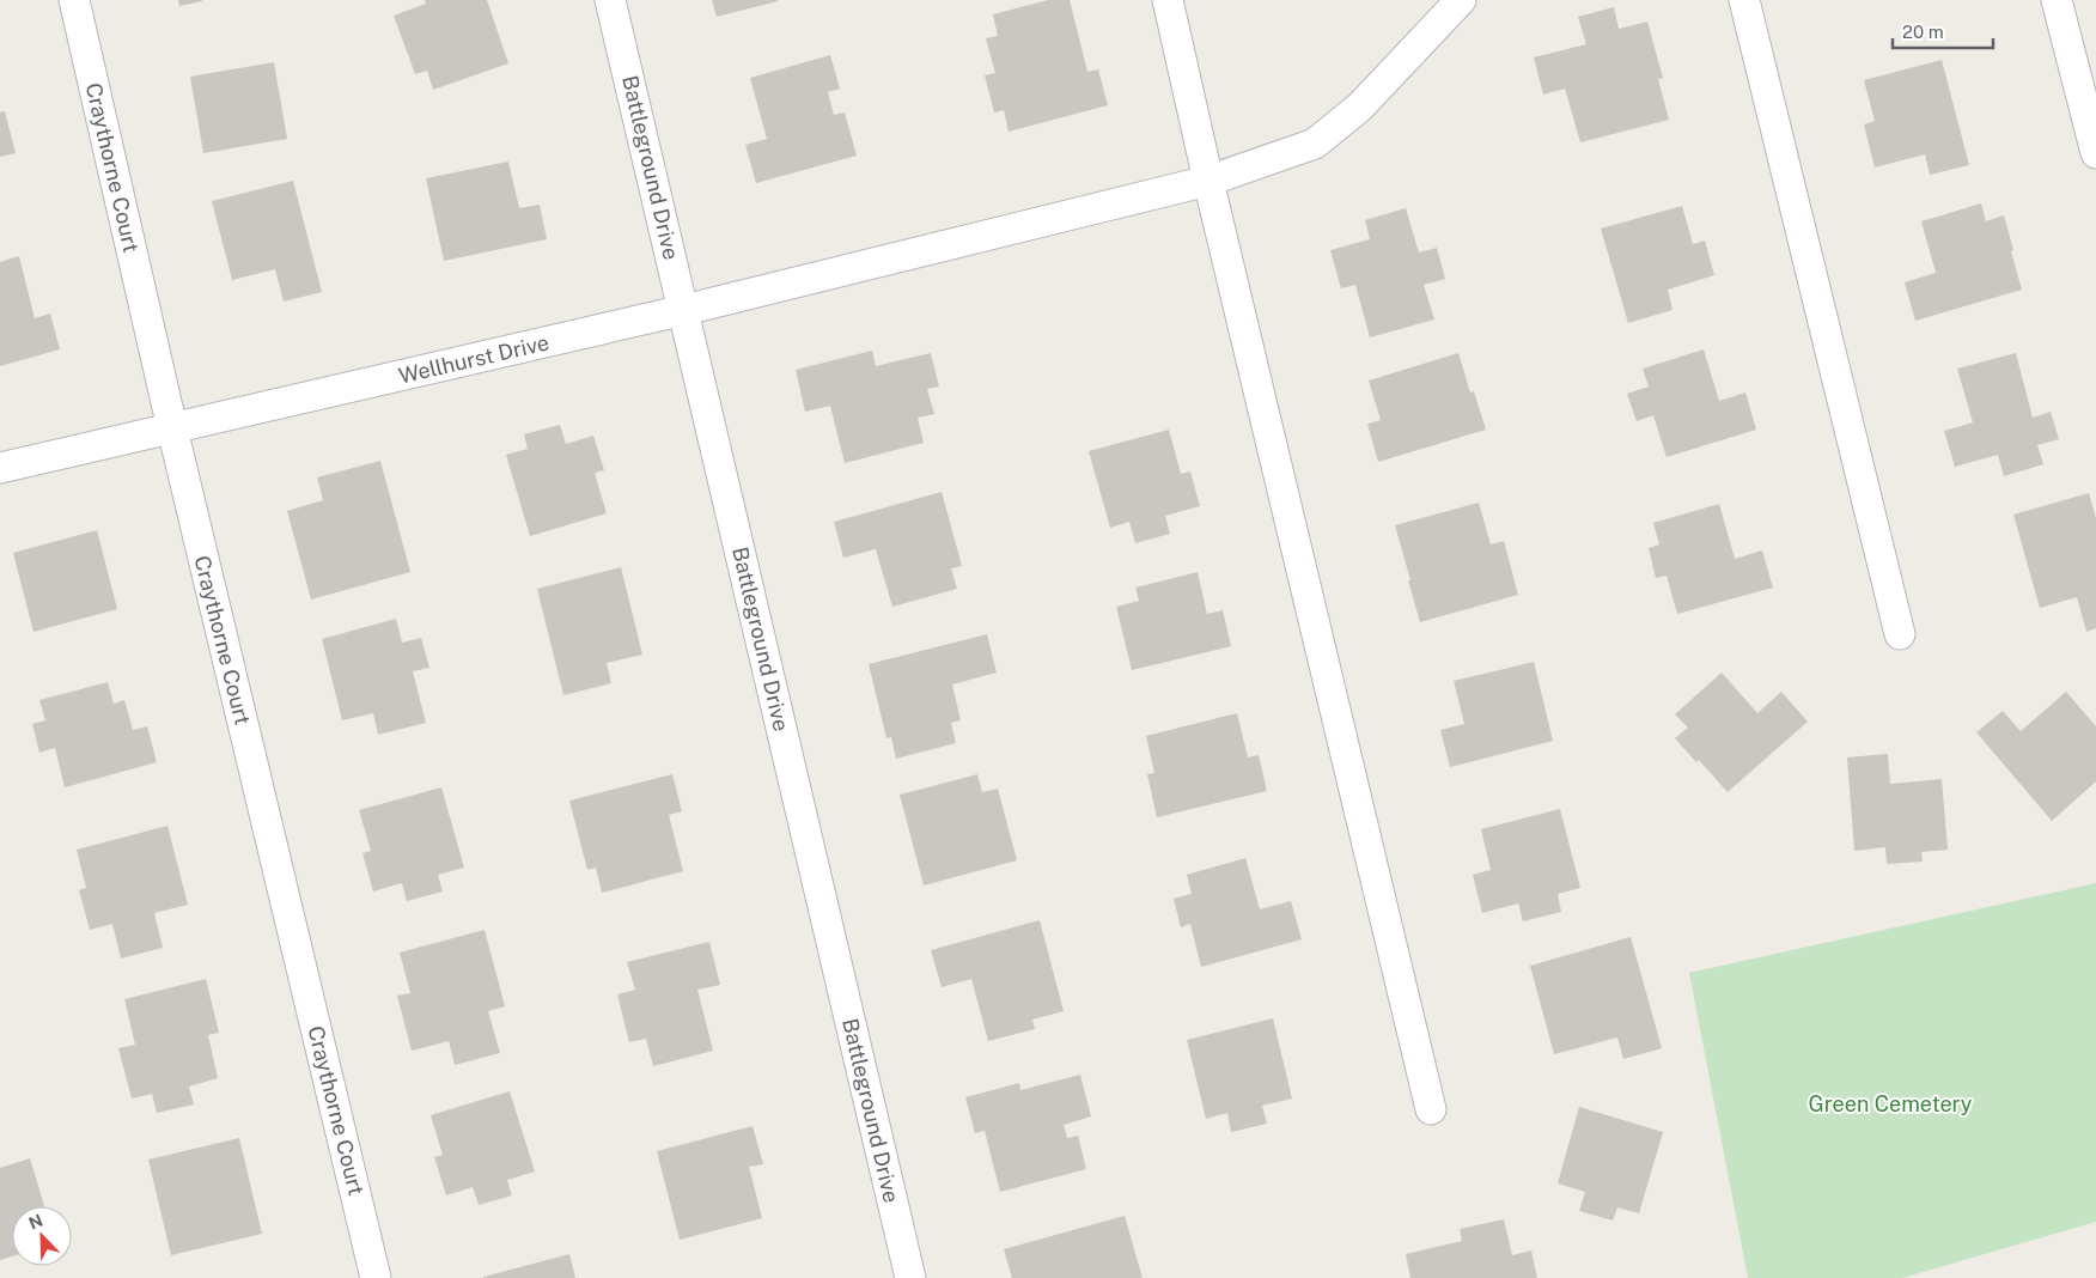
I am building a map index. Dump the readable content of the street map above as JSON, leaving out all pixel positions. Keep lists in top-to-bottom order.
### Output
{
  "streets": {
    "street": ["Craythorne Court", "Battleground Drive", "Wellhurst Drive"]
  },
  "crossings": [
    ["Craythorne Court", "Wellhurst Drive"],
    ["Battleground Drive", "Wellhurst Drive"]
  ],
  "parks": ["Green Cemetery"],
  "scale_bar": "20 m",
  "north": "top left"
}
